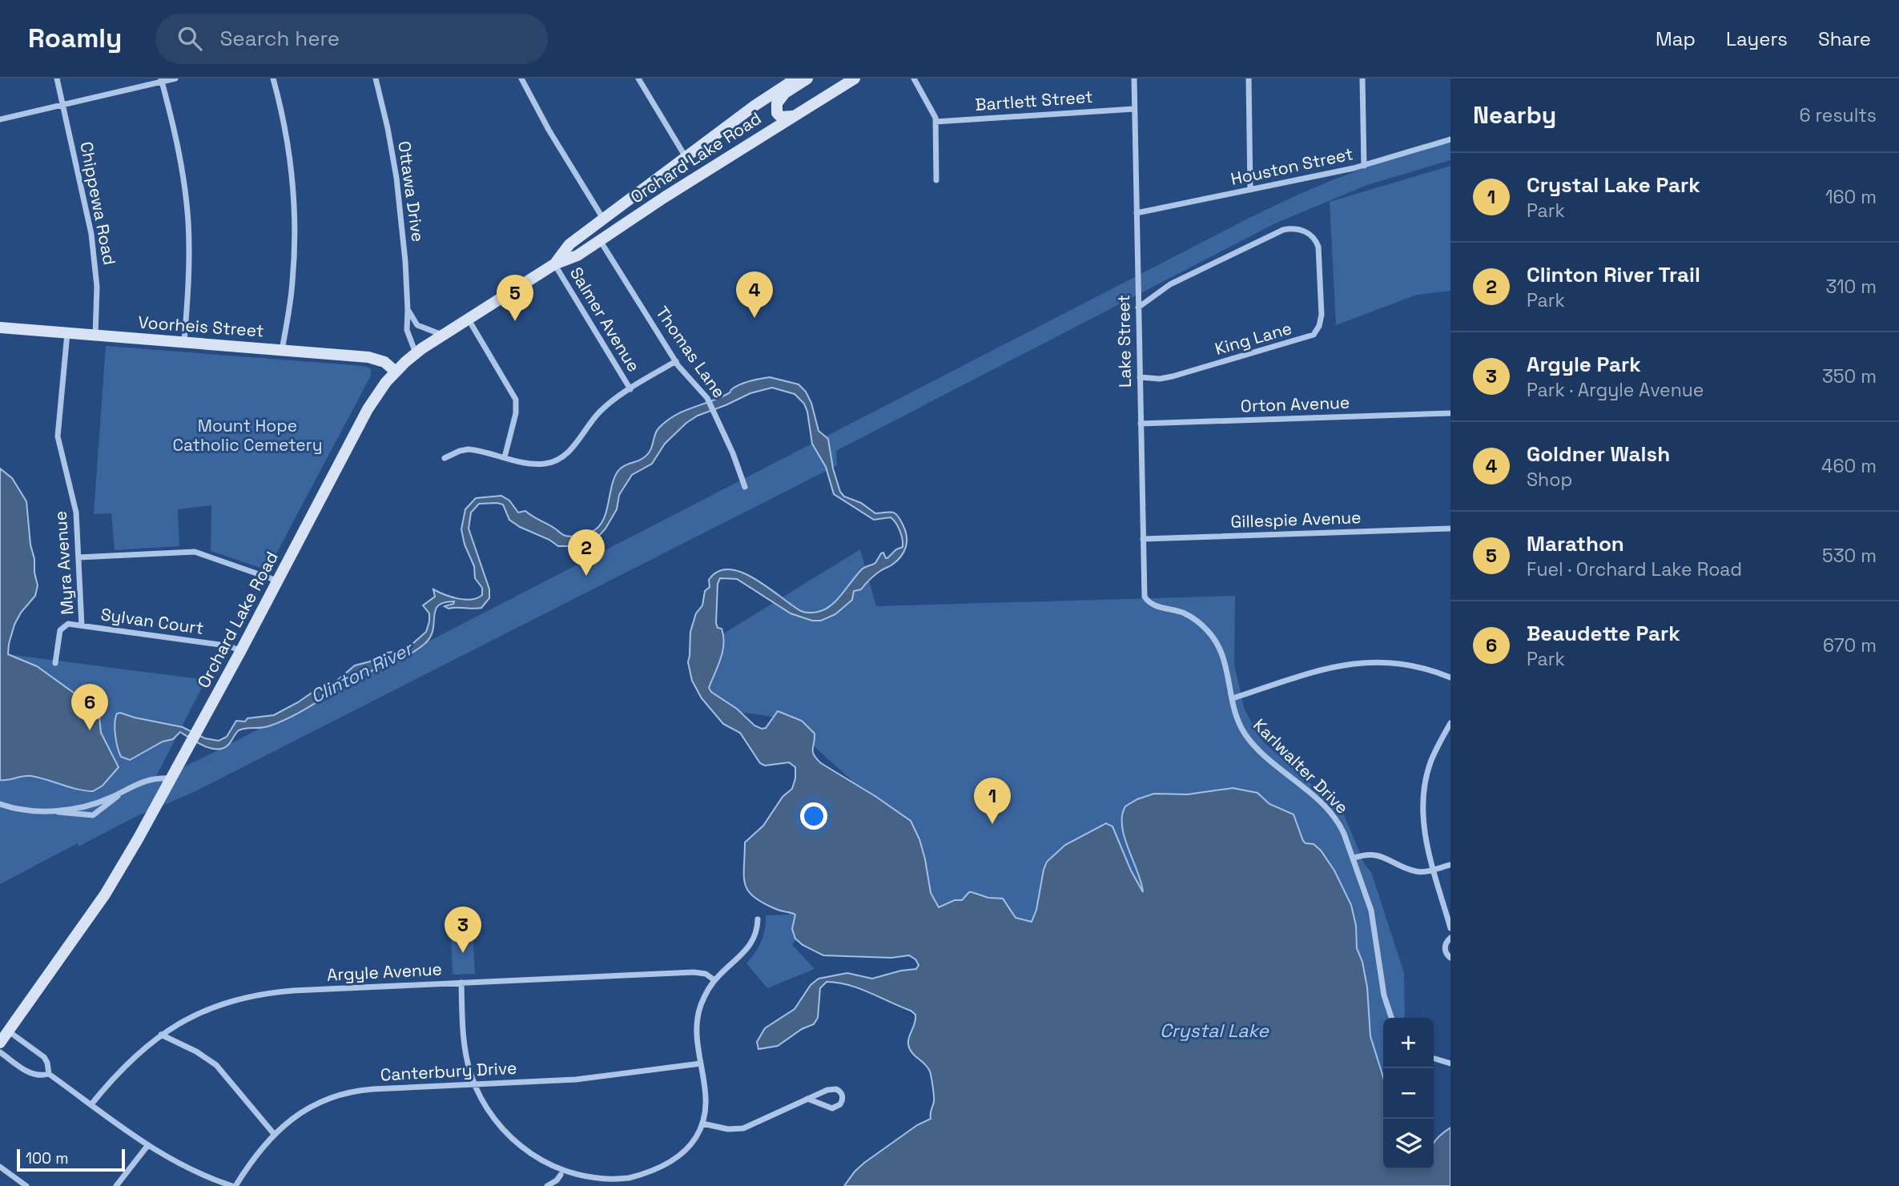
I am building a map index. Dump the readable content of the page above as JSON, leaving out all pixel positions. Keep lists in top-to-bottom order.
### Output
{
  "streets": {
    "main road": ["Orchard Lake Road", "Voorheis Street"],
    "street": [
      "Bartlett Street",
      "Houston Street",
      "Ottawa Drive",
      "Chippewa Road",
      "Salmer Avenue",
      "King Lane",
      "Lake Street",
      "Thomas Lane",
      "Orton Avenue",
      "Gillespie Avenue",
      "Myra Avenue",
      "Sylvan Court",
      "Karlwalter Drive",
      "Argyle Avenue",
      "Canterbury Drive"
    ]
  },
  "crossings": [
    ["Bartlett Street", "Lake Street"],
    ["Orchard Lake Road", "Ottawa Drive"],
    ["Orchard Lake Road", "Salmer Avenue"],
    ["Orchard Lake Road", "Voorheis Street"],
    ["Orchard Lake Road", "Thomas Lane"],
    ["Orchard Lake Road", "Sylvan Court"],
    ["Houston Street", "Lake Street"],
    ["Chippewa Road", "Voorheis Street"],
    ["Voorheis Street", "Myra Avenue"],
    ["King Lane", "Lake Street"],
    ["Lake Street", "Orton Avenue"],
    ["Lake Street", "Gillespie Avenue"],
    ["Lake Street", "Karlwalter Drive"],
    ["Myra Avenue", "Sylvan Court"]
  ],
  "water": ["Clinton River", "Crystal Lake"],
  "parks": ["Mount Hope Catholic Cemetery"],
  "scale_bar": "100 m",
  "page": {
    "header": "Roamly",
    "search": "Search here",
    "nav": ["Map", "Layers", "Share"],
    "heading": ["Nearby", "6 results"],
    "list": [
      {
        "mark": "1",
        "name": "Crystal Lake Park",
        "note": "Park",
        "value": "160 m"
      },
      {
        "mark": "2",
        "name": "Clinton River Trail",
        "note": "Park",
        "value": "310 m"
      },
      {
        "mark": "3",
        "name": "Argyle Park",
        "note": "Park · Argyle Avenue",
        "value": "350 m"
      },
      {
        "mark": "4",
        "name": "Goldner Walsh",
        "note": "Shop",
        "value": "460 m"
      },
      {
        "mark": "5",
        "name": "Marathon",
        "note": "Fuel · Orchard Lake Road",
        "value": "530 m"
      },
      {
        "mark": "6",
        "name": "Beaudette Park",
        "note": "Park",
        "value": "670 m"
      }
    ],
    "pins": [
      "4",
      "5",
      "2",
      "6",
      "1",
      "3"
    ],
    "map_buttons": ["+", "−"],
    "scale": "100 m"
  }
}
